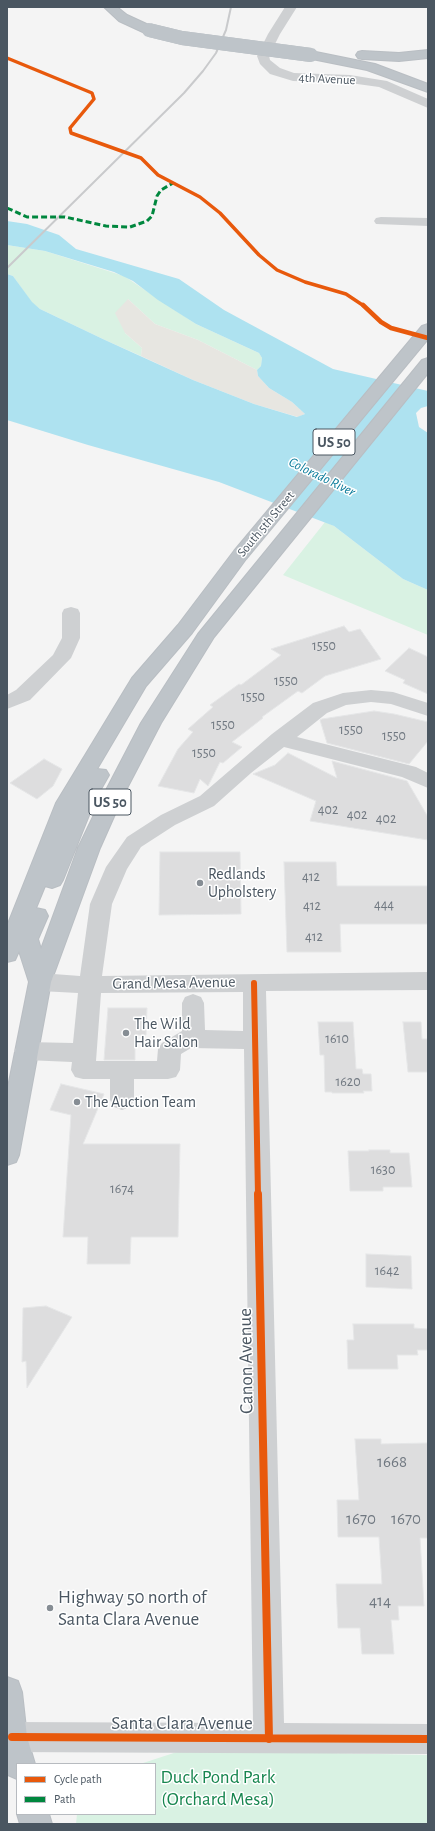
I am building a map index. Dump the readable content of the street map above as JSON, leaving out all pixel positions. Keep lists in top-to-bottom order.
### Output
{
  "streets": {
    "highway": ["US 50", "South 5th Street"],
    "street": [
      "4th Avenue",
      "Grand Mesa Avenue",
      "Canon Avenue",
      "Santa Clara Avenue"
    ]
  },
  "crossings": [
    ["US 50", "South 5th Street"],
    ["US 50", "Grand Mesa Avenue"],
    ["South 5th Street", "Grand Mesa Avenue"],
    ["Grand Mesa Avenue", "Canon Avenue"],
    ["Canon Avenue", "Santa Clara Avenue"]
  ],
  "water": ["Colorado River"],
  "parks": ["Duck Pond Park (Orchard Mesa)"],
  "places": [
    "Redlands Upholstery",
    "The Wild Hair Salon",
    "The Auction Team",
    "Highway 50 north of Santa Clara Avenue"
  ],
  "house_numbers": [
    "1550",
    "1550",
    "1550",
    "1550",
    "1550",
    "1550",
    "1550",
    "402",
    "402",
    "402",
    "412",
    "444",
    "412",
    "412",
    "1610",
    "1620",
    "1630",
    "1674",
    "1642",
    "1668",
    "1670",
    "1670",
    "414"
  ],
  "legend": ["Cycle path", "Path"]
}
